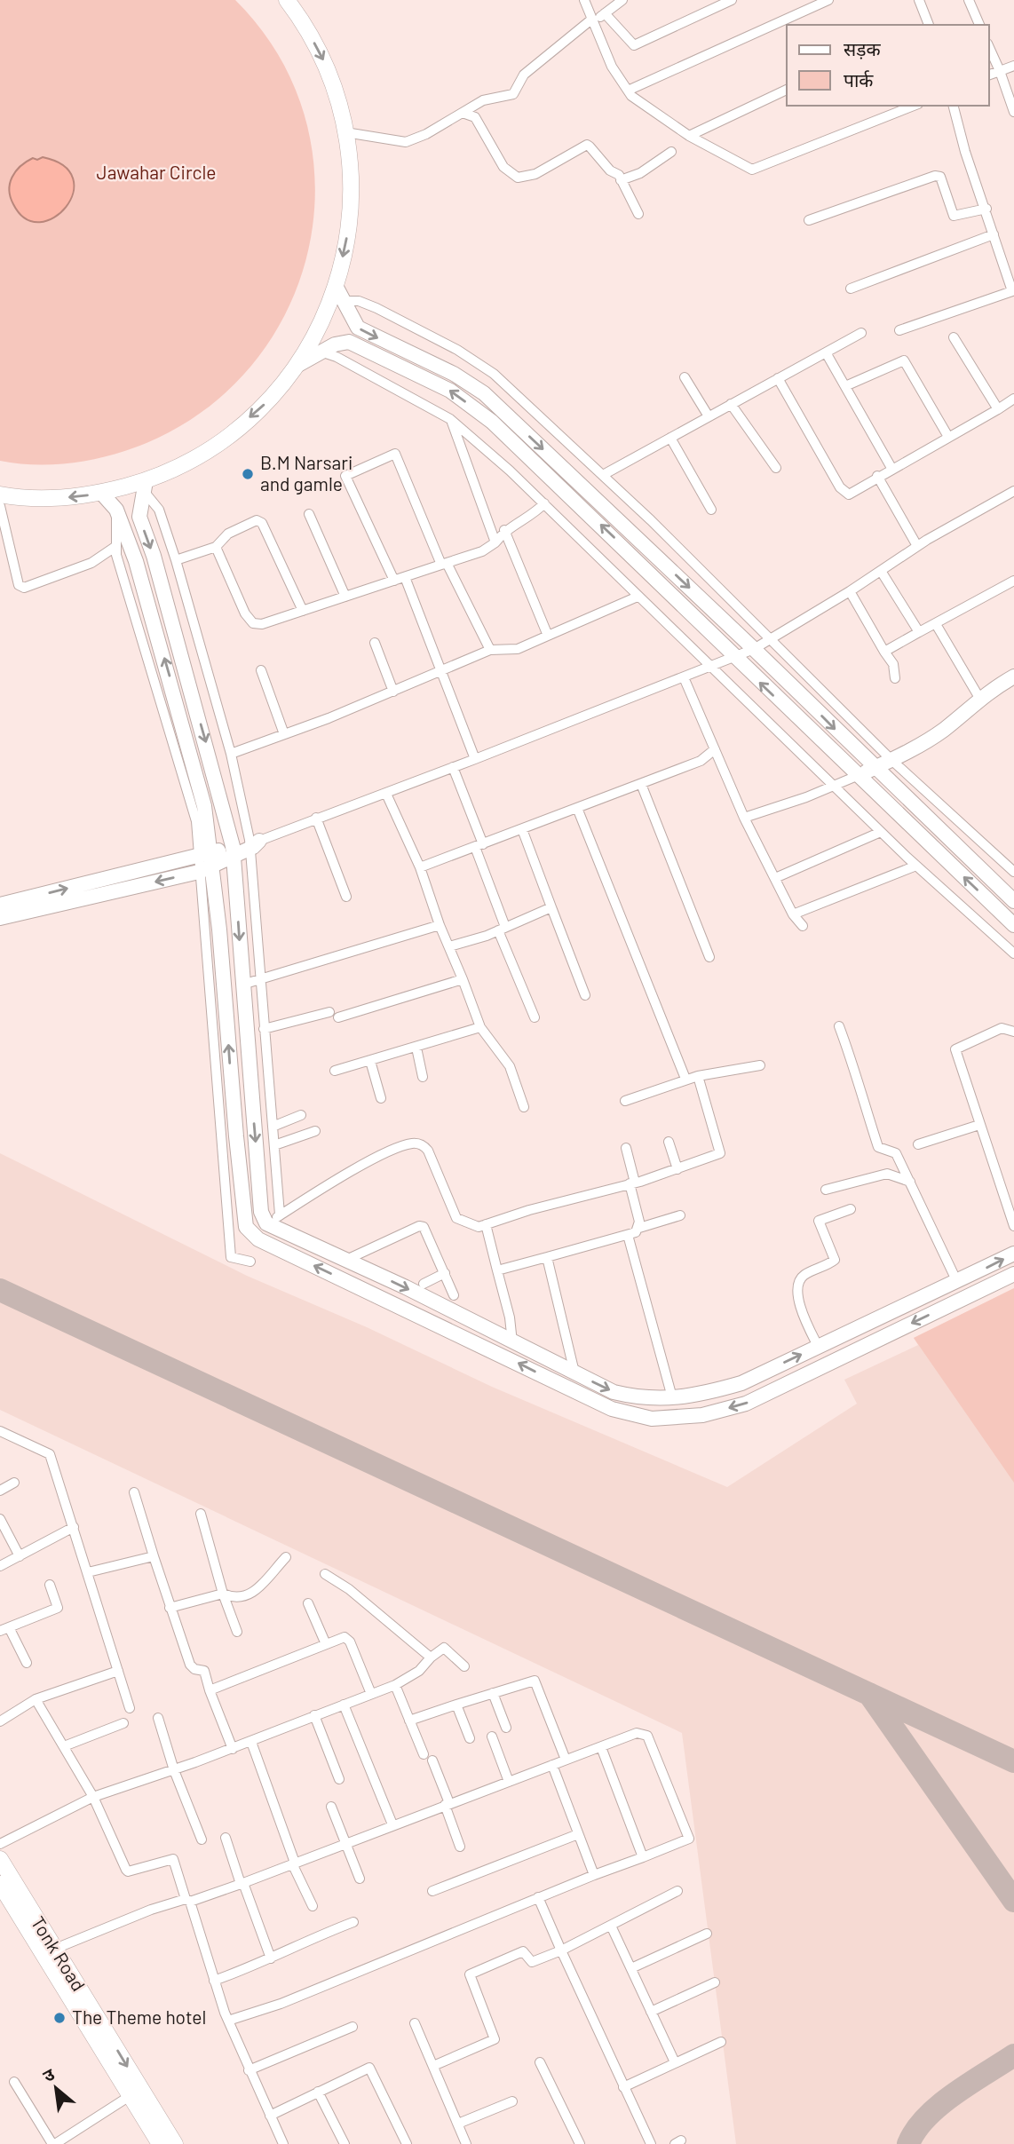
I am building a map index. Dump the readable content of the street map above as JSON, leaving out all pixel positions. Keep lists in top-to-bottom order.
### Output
{
  "streets": {
    "main road": ["Tonk Road"]
  },
  "parks": ["Jawahar Circle"],
  "places": ["B.M Narsari and gamle", "The Theme hotel"],
  "legend": ["सड़क", "पार्क"],
  "north": "top left"
}
